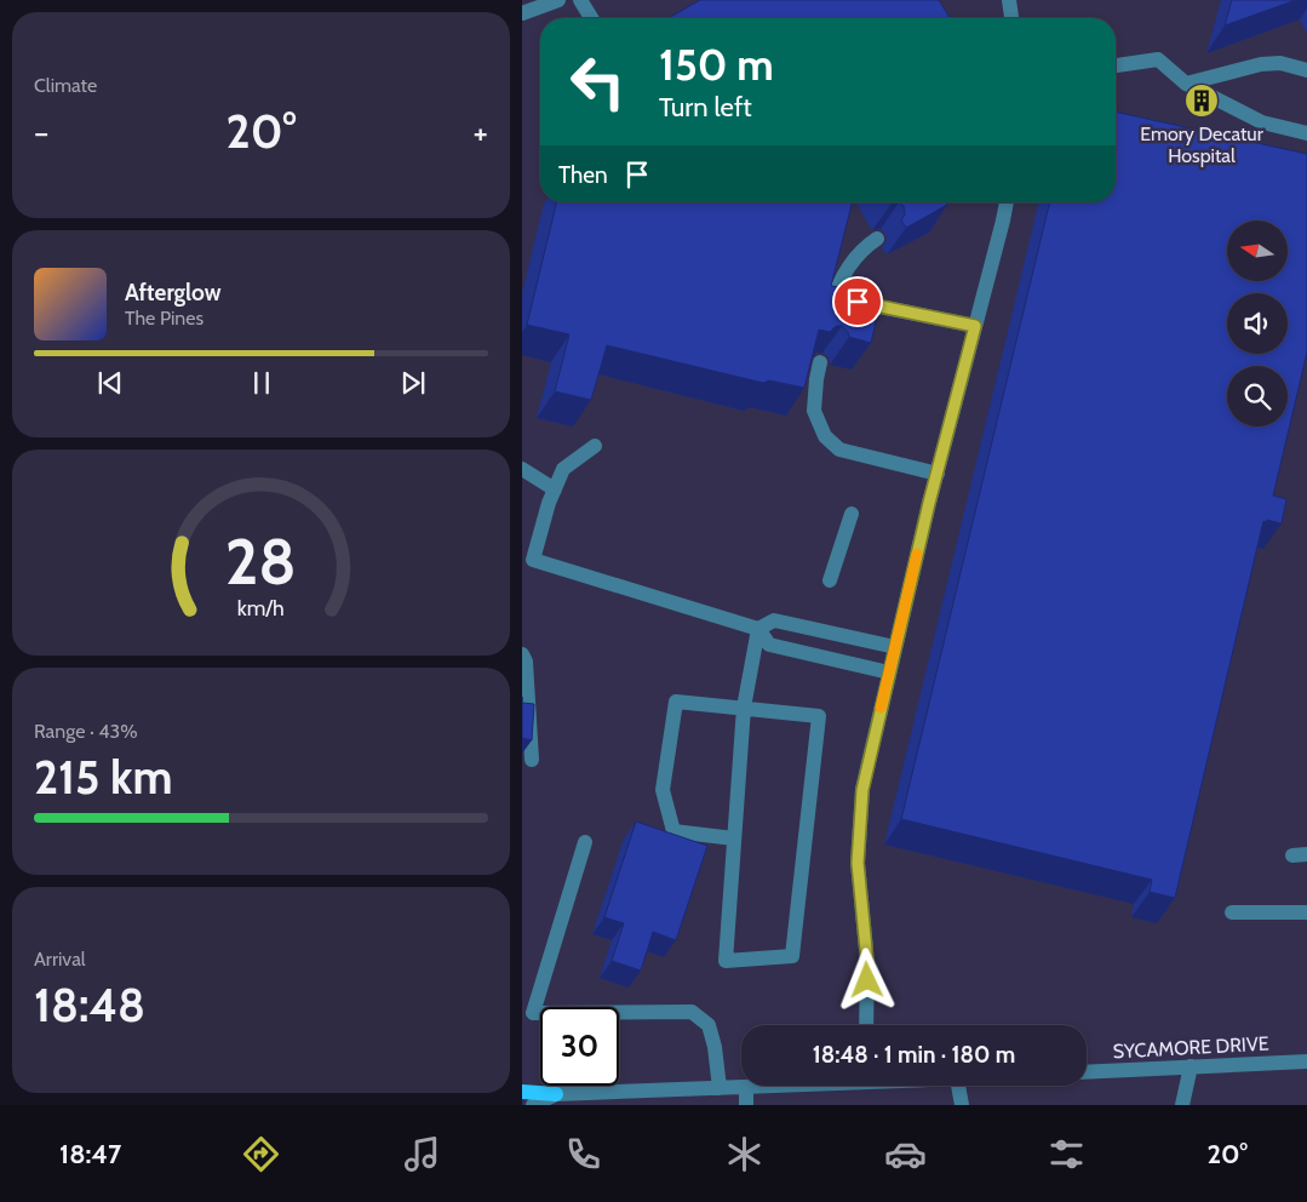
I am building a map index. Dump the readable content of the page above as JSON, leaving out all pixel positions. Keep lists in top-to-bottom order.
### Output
{
  "streets": {
    "street": ["SYCAMORE DRIVE"]
  },
  "places": {
    "building": ["Emory Decatur Hospital"]
  },
  "north": "left",
  "page": {
    "tile": [
      "Climate",
      ["Range · 43%", "215 km"],
      ["Arrival", "18:48"]
    ],
    "turn": ["150 m", "Turn left"],
    "heat": ["−", "20°", "+"],
    "then": "Then",
    "song": ["Afterglow", "The Pines"],
    "limit": "30",
    "trip": "18:48 · 1 min · 180 m",
    "tabs": ["18:47", "20°"],
    "gauge": ["28", "km/h"]
  }
}
